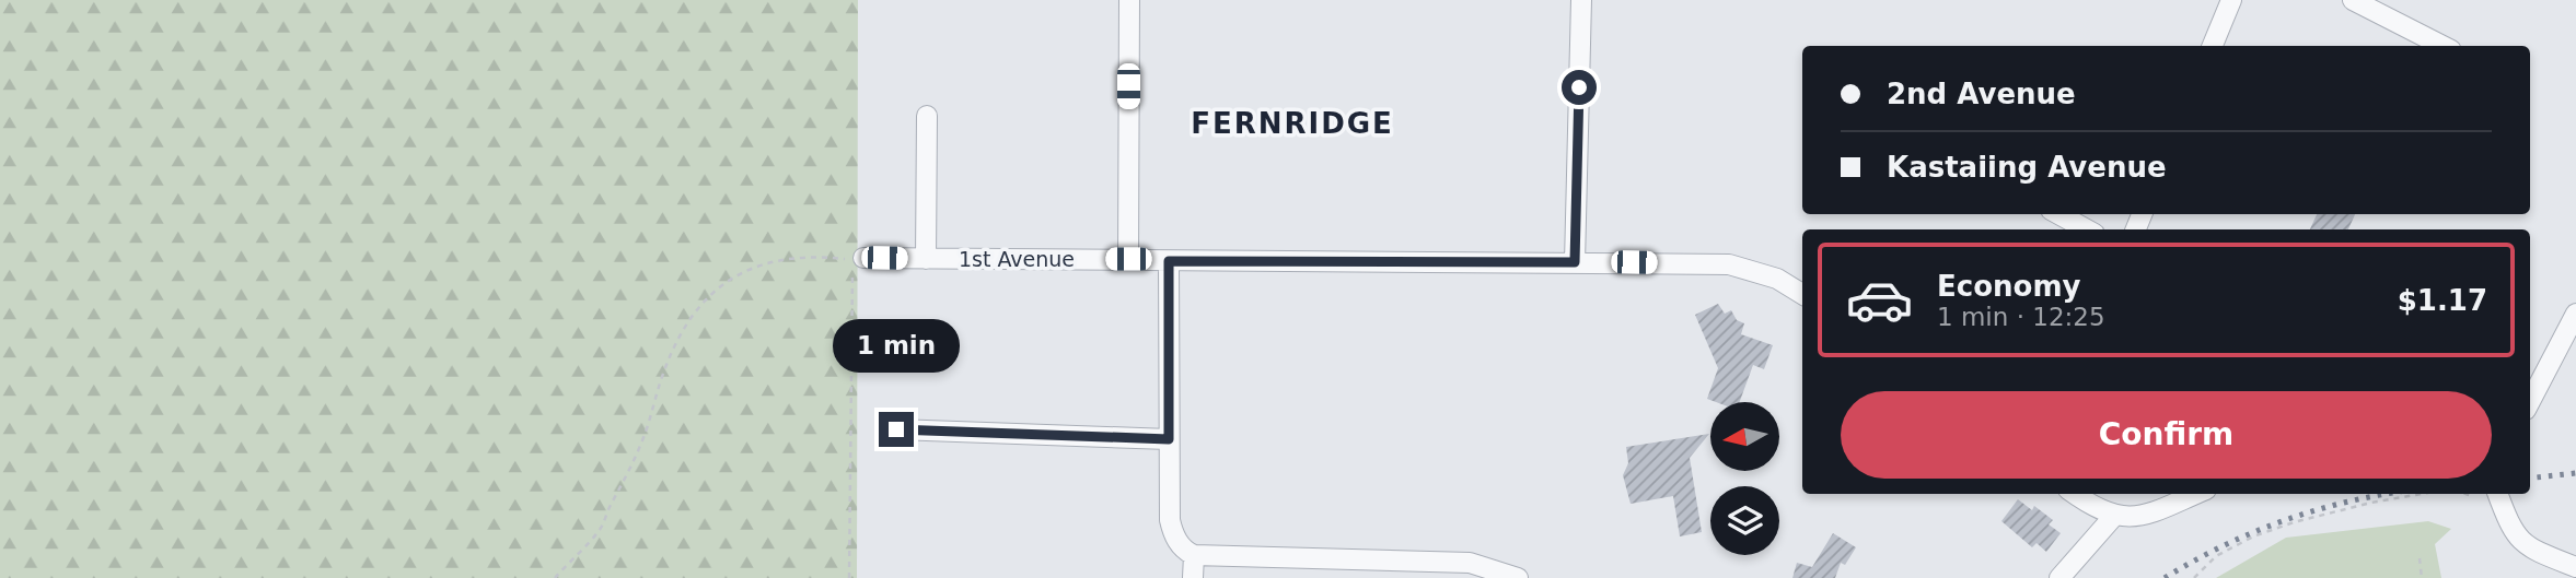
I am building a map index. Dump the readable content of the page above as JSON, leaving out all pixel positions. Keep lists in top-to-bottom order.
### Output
{
  "streets": {
    "street": ["1st Avenue"]
  },
  "districts": ["FERNRIDGE"],
  "north": "left",
  "page": {
    "banner": ["2nd Avenue", "Kastaiing Avenue"],
    "list": [
      {
        "name": "Economy",
        "note": "1 min · 12:25",
        "value": "$1.17"
      }
    ],
    "bubble": "1 min",
    "buttons": "Confirm"
  }
}
